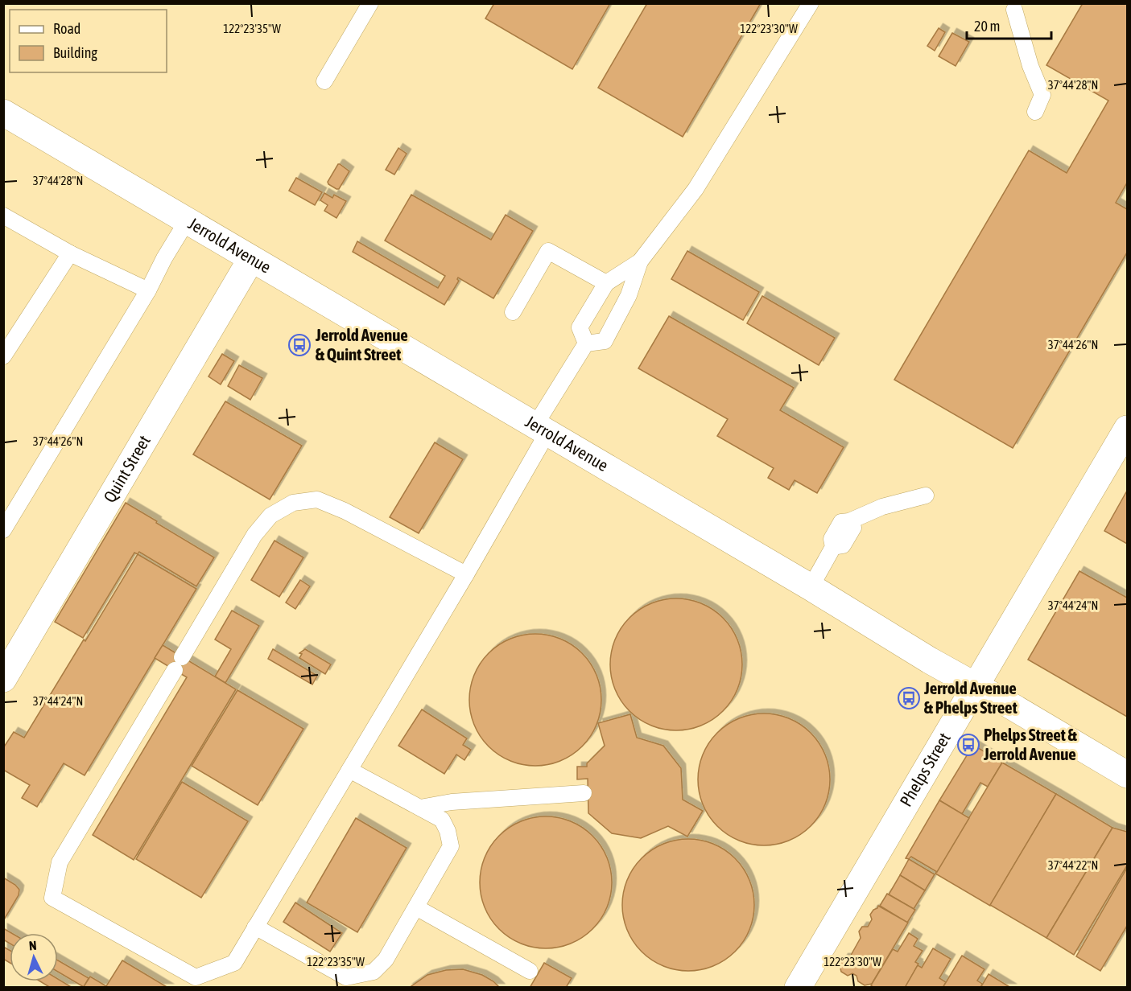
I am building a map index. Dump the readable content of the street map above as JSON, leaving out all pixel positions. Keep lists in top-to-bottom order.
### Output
{
  "streets": {
    "street": ["Jerrold Avenue", "Quint Street", "Phelps Street"]
  },
  "crossings": [
    ["Jerrold Avenue", "Quint Street"],
    ["Jerrold Avenue", "Phelps Street"]
  ],
  "places": {
    "bus stop": ["Jerrold Avenue & Quint Street", "Jerrold Avenue & Phelps Street", "Phelps Street & Jerrold Avenue"]
  },
  "legend": ["Road", "Building"],
  "scale_bar": "20 m",
  "north": "top",
  "coordinates": [
    "122°23'35\"W",
    "122°23'30\"W",
    "37°44'28\"N",
    "37°44'26\"N",
    "37°44'24\"N",
    "37°44'22\"N"
  ]
}
